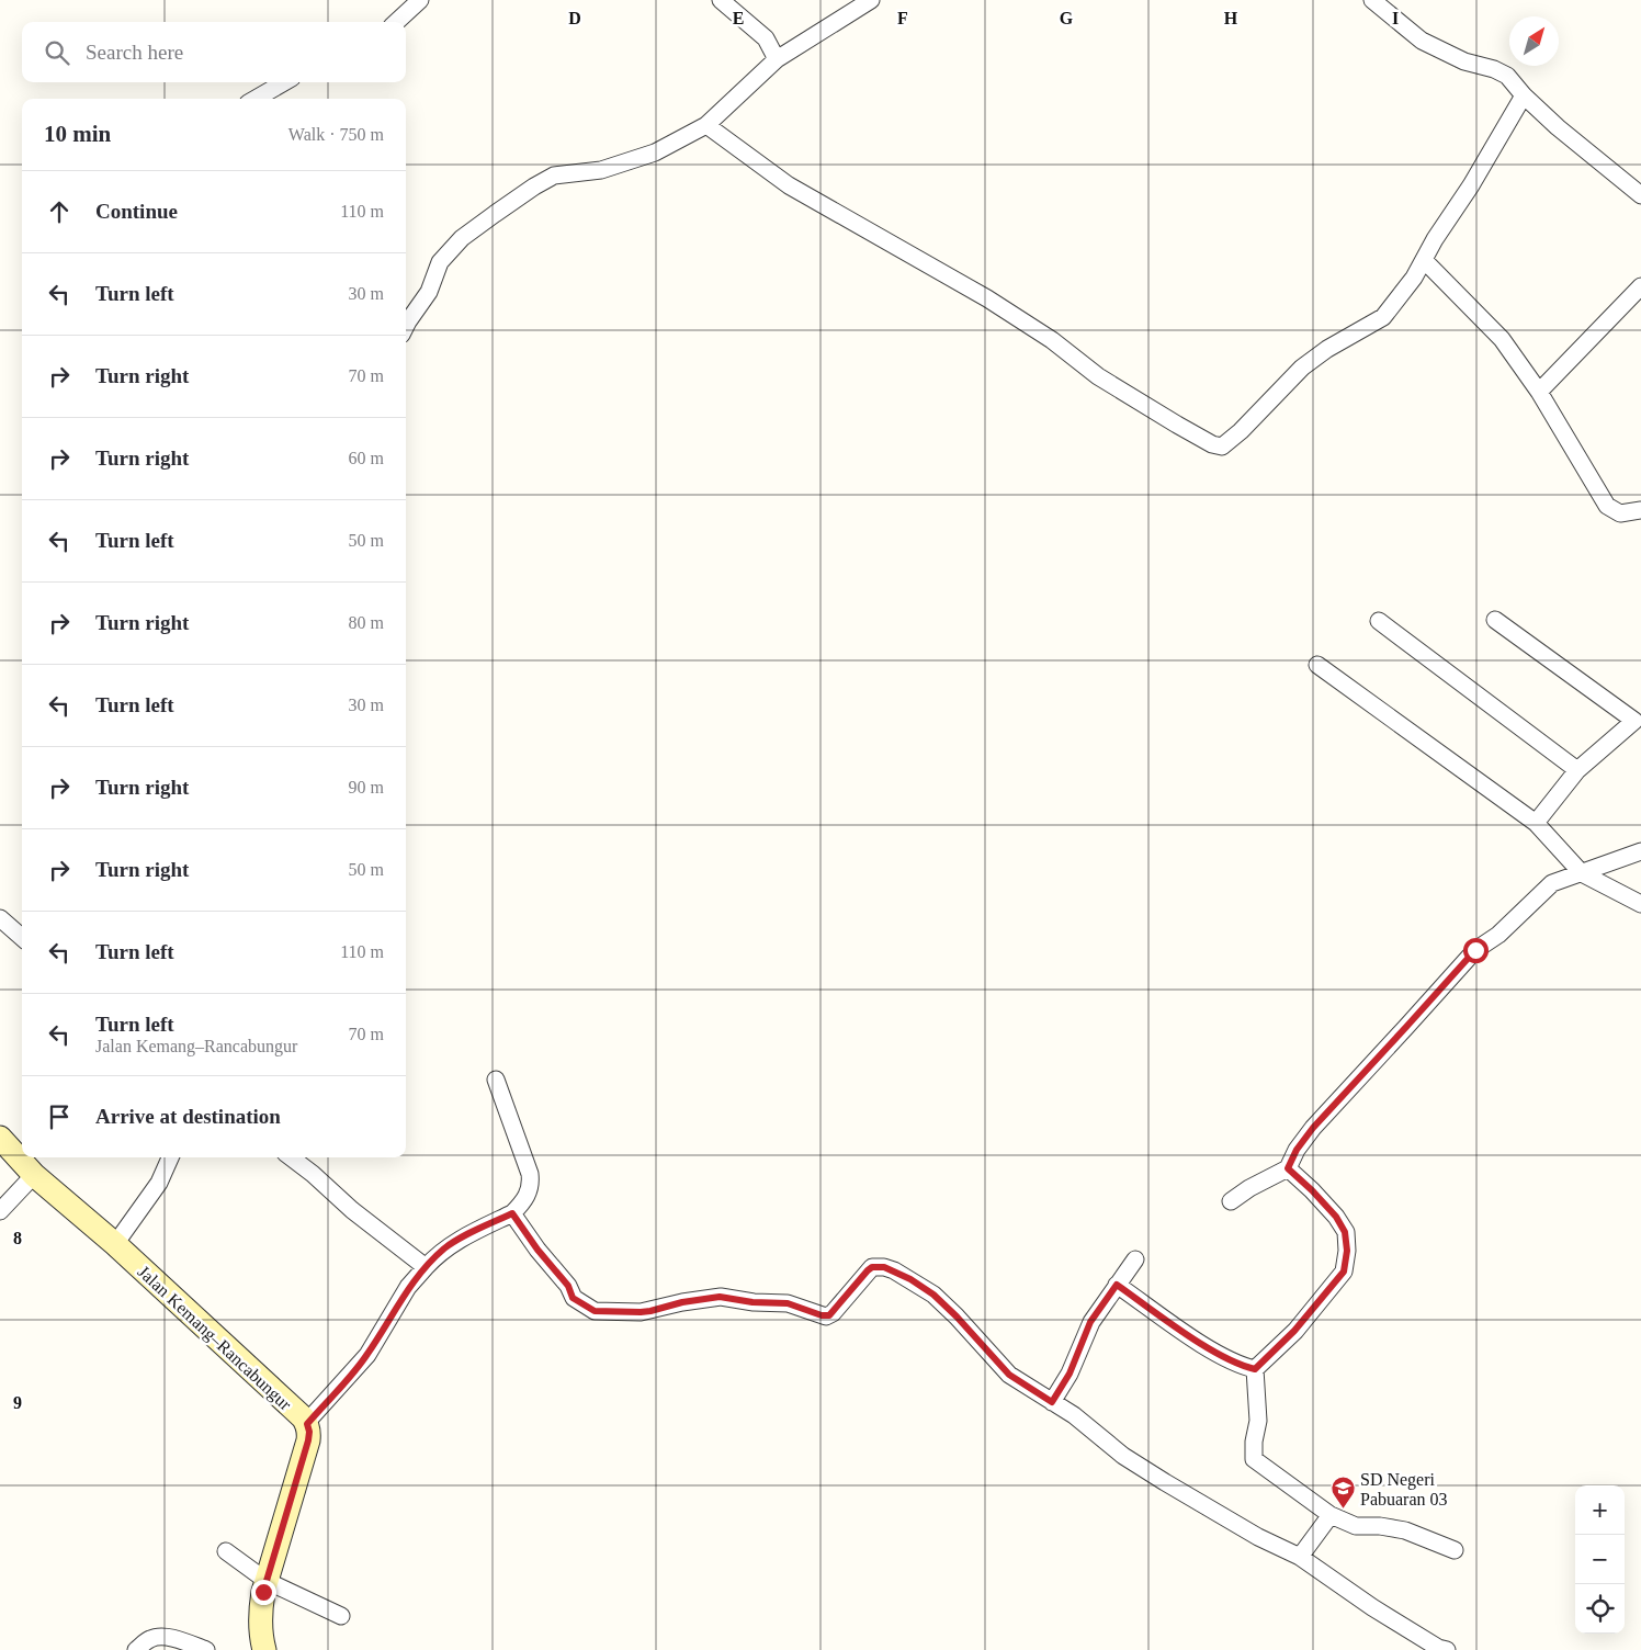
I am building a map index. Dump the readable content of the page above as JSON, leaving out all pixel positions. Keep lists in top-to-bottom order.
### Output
{
  "streets": {
    "street": ["Jalan Kemang–Rancabungur"]
  },
  "places": {
    "school or university": ["SD Negeri Pabuaran 03"]
  },
  "north": "top right",
  "page": {
    "search": "Search here",
    "heading": ["10 min", "Walk · 750 m"],
    "list": [
      ["Continue", "110 m"],
      ["Turn left", "30 m"],
      ["Turn right", "70 m"],
      ["Turn right", "60 m"],
      ["Turn left", "50 m"],
      ["Turn right", "80 m"],
      ["Turn left", "30 m"],
      ["Turn right", "90 m"],
      ["Turn right", "50 m"],
      ["Turn left", "110 m"],
      ["Turn left", "Jalan Kemang–Rancabungur", "70 m"],
      "Arrive at destination"
    ],
    "map_buttons": ["+", "−"]
  },
  "grid": {
    "columns": [
      "D",
      "E",
      "F",
      "G",
      "H",
      "I"
    ],
    "rows": ["8", "9"]
  }
}
